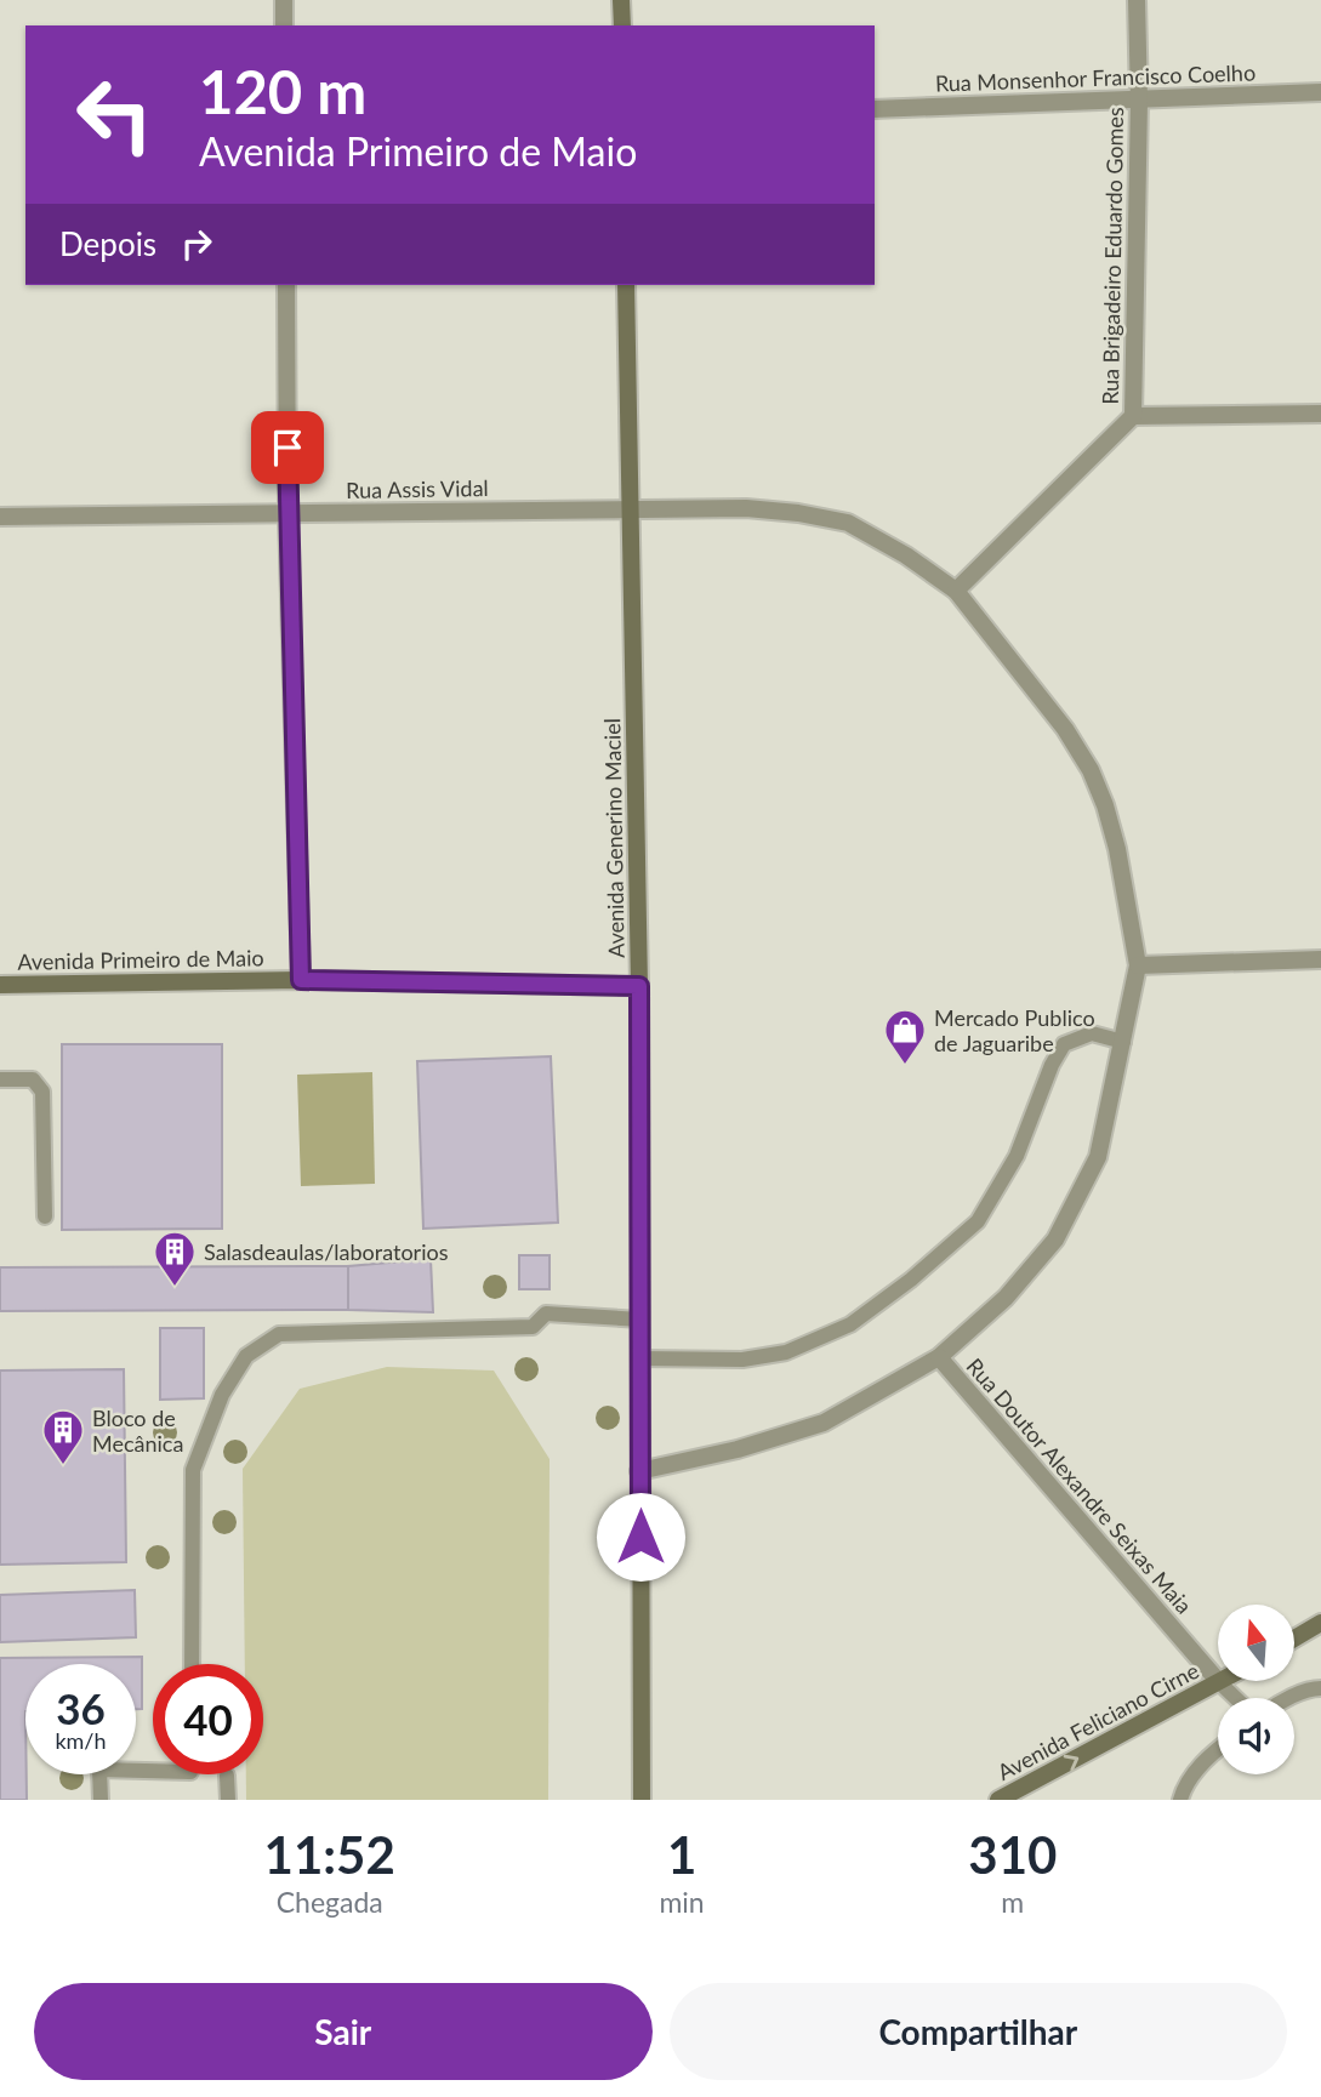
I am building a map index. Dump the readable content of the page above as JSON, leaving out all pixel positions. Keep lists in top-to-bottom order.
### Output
{
  "streets": {
    "street": [
      "Rua Monsenhor Francisco Coelho",
      "Rua Brigadeiro Eduardo Gomes",
      "Rua Assis Vidal",
      "Avenida Generino Maciel",
      "Avenida Primeiro de Maio",
      "Rua Doutor Alexandre Seixas Maia",
      "Avenida Feliciano Cirne"
    ]
  },
  "crossings": [
    ["Rua Monsenhor Francisco Coelho", "Rua Brigadeiro Eduardo Gomes"],
    ["Rua Brigadeiro Eduardo Gomes", "Rua Assis Vidal"],
    ["Rua Assis Vidal", "Avenida Generino Maciel"],
    ["Avenida Generino Maciel", "Avenida Primeiro de Maio"],
    ["Rua Doutor Alexandre Seixas Maia", "Avenida Feliciano Cirne"]
  ],
  "one_way": ["Avenida Feliciano Cirne"],
  "places": {
    "shop": ["Mercado Publico de Jaguaribe"],
    "building": ["Salasdeaulas/laboratorios", "Bloco de Mecânica"]
  },
  "north": "top",
  "page": {
    "turn": ["120 m", "Avenida Primeiro de Maio"],
    "then": "Depois",
    "speed": "36 km/h",
    "limit": "40",
    "eta": [
      "11:52",
      "Chegada",
      "1",
      "min",
      "310",
      "m"
    ],
    "buttons": ["Sair", "Compartilhar"]
  }
}
